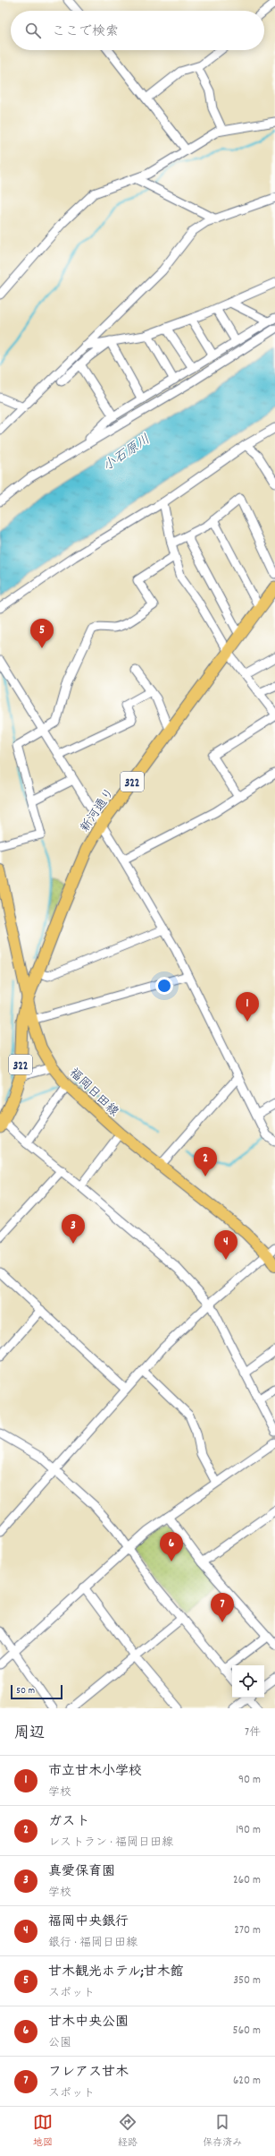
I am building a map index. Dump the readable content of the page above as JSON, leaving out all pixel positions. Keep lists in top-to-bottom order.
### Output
{
  "streets": {
    "highway": ["322", "新河通り"],
    "main road": ["福岡日田線"]
  },
  "crossings": [
    ["322", "新河通り"],
    ["322", "福岡日田線"],
    ["新河通り", "福岡日田線"]
  ],
  "water": ["小石原川"],
  "scale_bar": "50 m",
  "page": {
    "search": "ここで検索",
    "pins": [
      "5",
      "1",
      "2",
      "3",
      "4",
      "6",
      "7"
    ],
    "scale": "50 m",
    "heading": ["周辺", "7件"],
    "list": [
      {
        "mark": "1",
        "name": "市立甘木小学校",
        "note": "学校",
        "value": "90 m"
      },
      {
        "mark": "2",
        "name": "ガスト",
        "note": "レストラン · 福岡日田線",
        "value": "190 m"
      },
      {
        "mark": "3",
        "name": "真愛保育園",
        "note": "学校",
        "value": "260 m"
      },
      {
        "mark": "4",
        "name": "福岡中央銀行",
        "note": "銀行 · 福岡日田線",
        "value": "270 m"
      },
      {
        "mark": "5",
        "name": "甘木観光ホテル;甘木館",
        "note": "スポット",
        "value": "350 m"
      },
      {
        "mark": "6",
        "name": "甘木中央公園",
        "note": "公園",
        "value": "560 m"
      },
      {
        "mark": "7",
        "name": "フレアス甘木",
        "note": "スポット",
        "value": "620 m"
      }
    ],
    "nav": ["地図", "経路", "保存済み"]
  }
}
